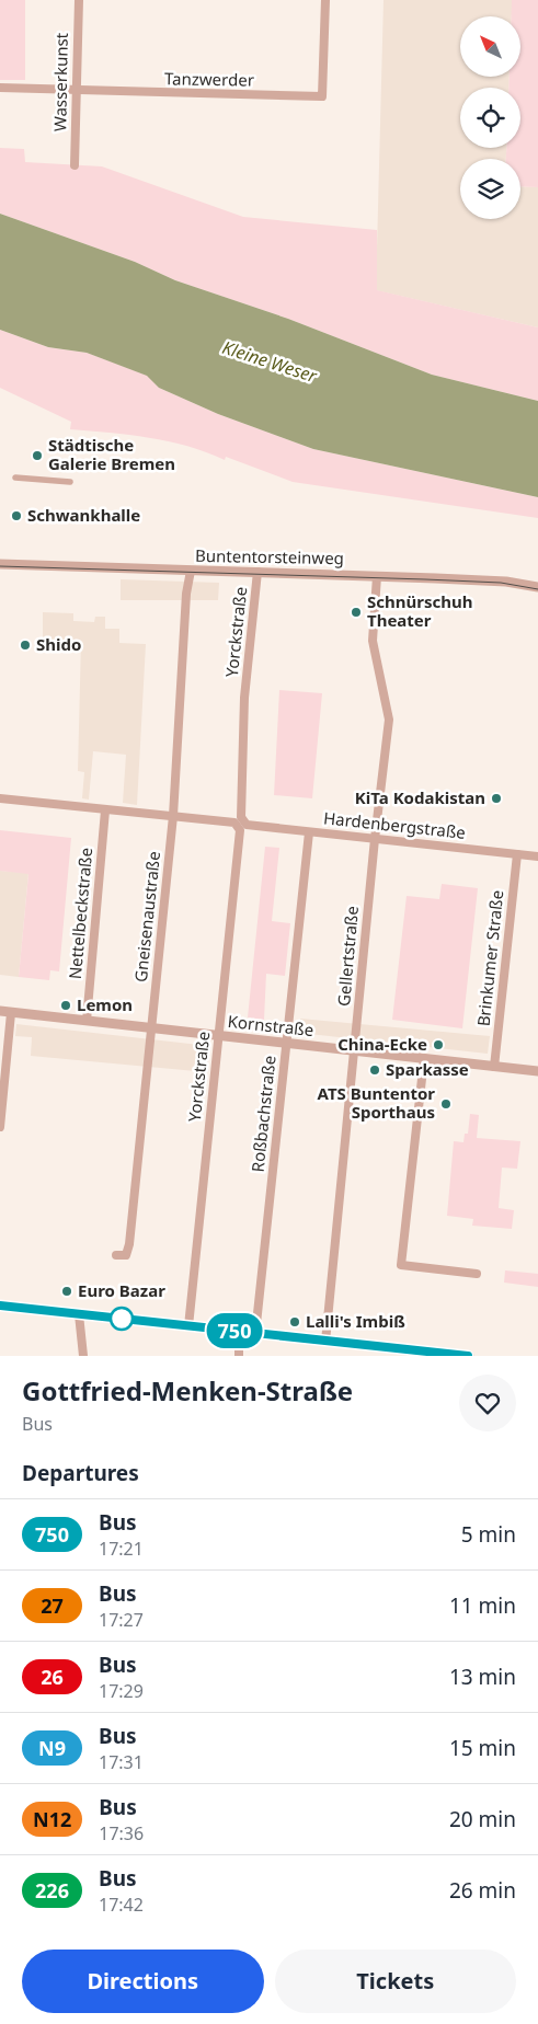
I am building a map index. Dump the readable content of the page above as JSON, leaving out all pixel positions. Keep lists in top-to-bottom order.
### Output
{
  "streets": {
    "street": [
      "Tanzwerder",
      "Wasserkunst",
      "Buntentorsteinweg",
      "Yorckstraße",
      "Hardenbergstraße",
      "Nettelbeckstraße",
      "Gneisenaustraße",
      "Gellertstraße",
      "Brinkumer Straße",
      "Kornstraße",
      "Roßbachstraße"
    ]
  },
  "crossings": [
    ["Tanzwerder", "Wasserkunst"],
    ["Buntentorsteinweg", "Yorckstraße"],
    ["Buntentorsteinweg", "Gneisenaustraße"],
    ["Buntentorsteinweg", "Gellertstraße"],
    ["Yorckstraße", "Hardenbergstraße"],
    ["Yorckstraße", "Kornstraße"],
    ["Hardenbergstraße", "Nettelbeckstraße"],
    ["Hardenbergstraße", "Gneisenaustraße"],
    ["Hardenbergstraße", "Gellertstraße"],
    ["Hardenbergstraße", "Brinkumer Straße"],
    ["Hardenbergstraße", "Roßbachstraße"],
    ["Nettelbeckstraße", "Kornstraße"],
    ["Gneisenaustraße", "Kornstraße"],
    ["Gellertstraße", "Kornstraße"],
    ["Brinkumer Straße", "Kornstraße"],
    ["Kornstraße", "Roßbachstraße"]
  ],
  "water": ["Kleine Weser"],
  "places": [
    "Städtische Galerie Bremen",
    "Schwankhalle",
    "Schnürschuh Theater",
    "Shido",
    "KiTa Kodakistan",
    "Lemon",
    "China-Ecke",
    "Sparkasse",
    "ATS Buntentor Sporthaus",
    "Euro Bazar",
    "Lalli's Imbiß"
  ],
  "lines": ["bus line 750"],
  "north": "top left",
  "page": {
    "on_map": "750",
    "heading": [
      ["Gottfried-Menken-Straße", "Bus"],
      "Departures"
    ],
    "list": [
      {
        "mark": "750",
        "name": "Bus",
        "note": "17:21",
        "value": "5 min"
      },
      {
        "mark": "27",
        "name": "Bus",
        "note": "17:27",
        "value": "11 min"
      },
      {
        "mark": "26",
        "name": "Bus",
        "note": "17:29",
        "value": "13 min"
      },
      {
        "mark": "N9",
        "name": "Bus",
        "note": "17:31",
        "value": "15 min"
      },
      {
        "mark": "N12",
        "name": "Bus",
        "note": "17:36",
        "value": "20 min"
      },
      {
        "mark": "226",
        "name": "Bus",
        "note": "17:42",
        "value": "26 min"
      }
    ],
    "buttons": ["Directions", "Tickets"]
  }
}
